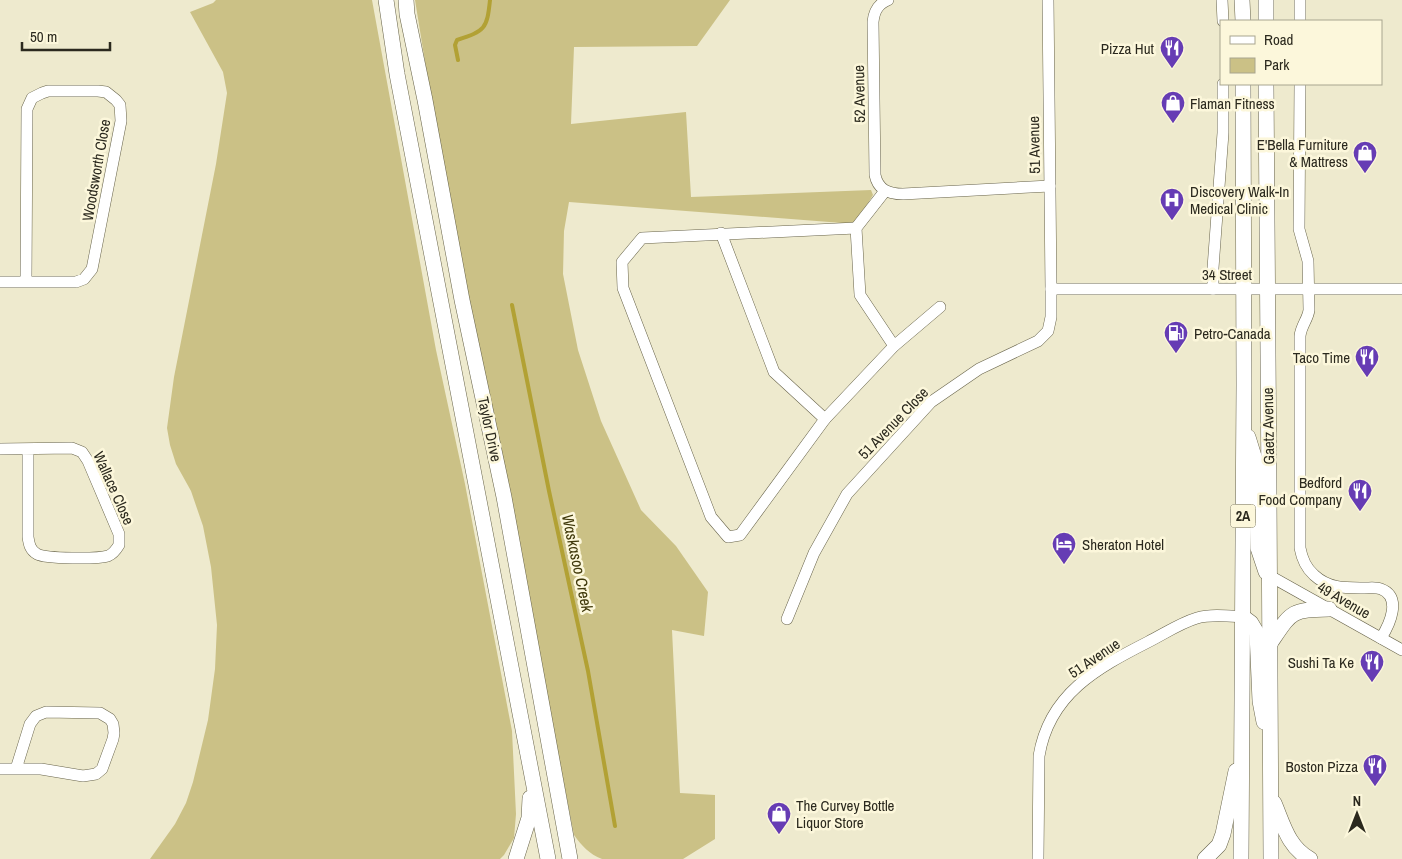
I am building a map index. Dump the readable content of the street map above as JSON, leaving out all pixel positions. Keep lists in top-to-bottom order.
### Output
{
  "streets": {
    "main road": ["Gaetz Avenue", "Taylor Drive", "2A"],
    "street": [
      "52 Avenue",
      "51 Avenue",
      "Woodsworth Close",
      "34 Street",
      "51 Avenue Close",
      "Wallace Close",
      "49 Avenue"
    ]
  },
  "crossings": [
    ["51 Avenue", "34 Street"],
    ["51 Avenue", "51 Avenue Close"],
    ["51 Avenue", "Gaetz Avenue"],
    ["34 Street", "51 Avenue Close"],
    ["34 Street", "Gaetz Avenue"],
    ["Gaetz Avenue", "49 Avenue"]
  ],
  "water": ["Waskasoo Creek"],
  "places": {
    "restaurant": [
      "Pizza Hut",
      "Taco Time",
      "Bedford Food Company",
      "Sushi Ta Ke",
      "Boston Pizza"
    ],
    "shop": ["Flaman Fitness", "E'Bella Furniture & Mattress", "The Curvey Bottle Liquor Store"],
    "hospital": ["Discovery Walk-In Medical Clinic"],
    "fuel station": ["Petro-Canada"],
    "hotel": ["Sheraton Hotel"]
  },
  "legend": ["Road", "Park"],
  "scale_bar": "50 m",
  "north": "top"
}
